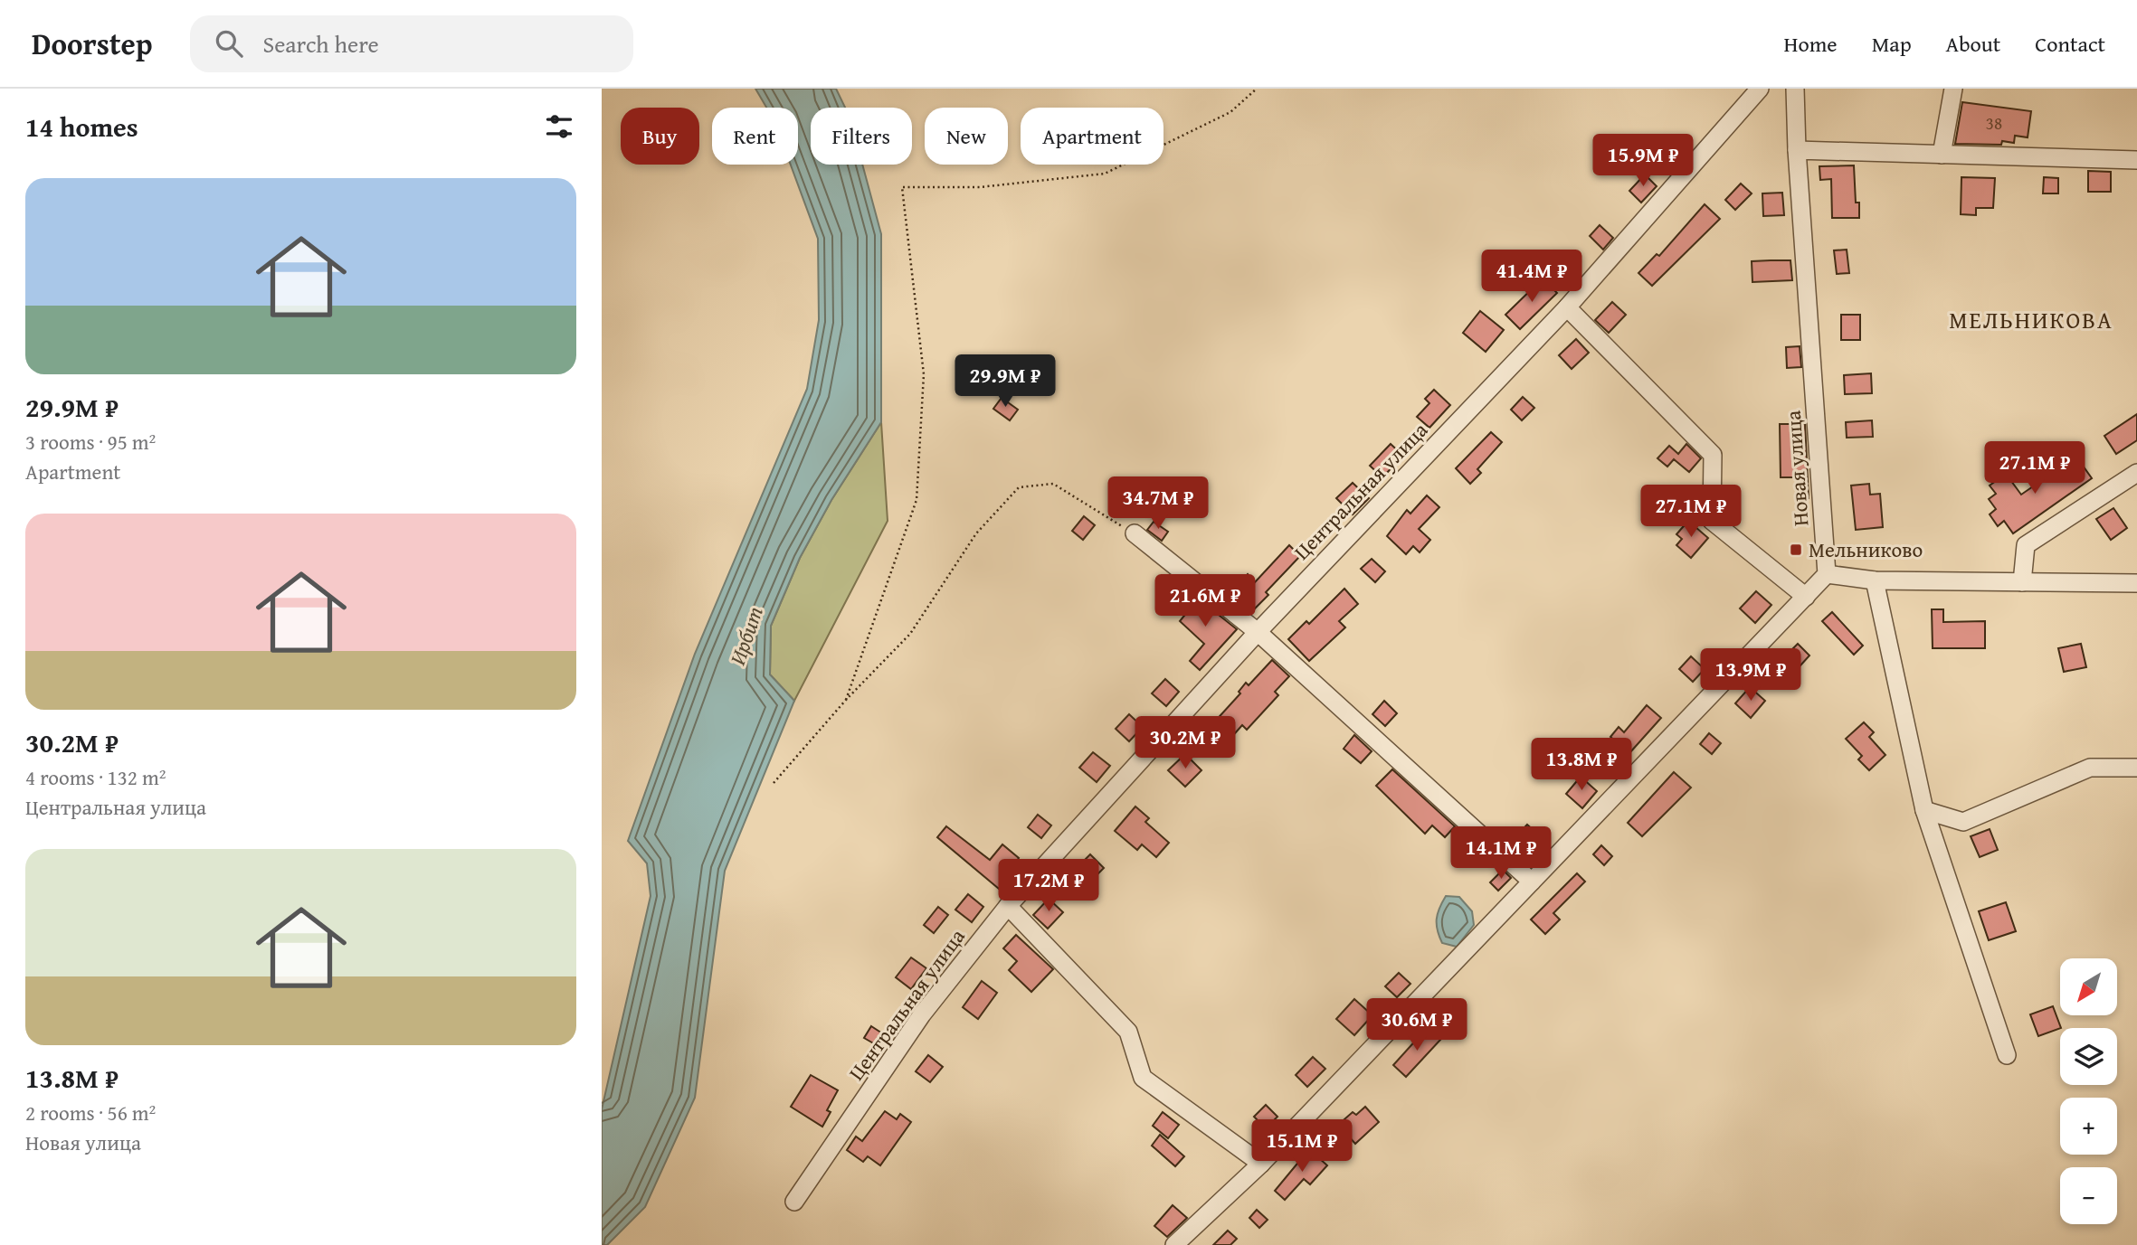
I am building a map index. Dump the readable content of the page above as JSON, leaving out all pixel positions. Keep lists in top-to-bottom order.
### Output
{
  "streets": {
    "street": ["Новая улица", "Центральная улица"]
  },
  "districts": ["МЕЛЬНИКОВА"],
  "water": ["Ирбит"],
  "places": {
    "transit": ["Мельниково"]
  },
  "house_numbers": ["38"],
  "north": "bottom left",
  "page": {
    "header": "Doorstep",
    "search": "Search here",
    "nav": [
      "Home",
      "Map",
      "About",
      "Contact"
    ],
    "heading": "14 homes",
    "chip": [
      "Buy",
      "Rent",
      "Filters",
      "New",
      "Apartment"
    ],
    "price": [
      "15.9M ₽",
      "41.4M ₽",
      "29.9M ₽",
      "27.1M ₽",
      "34.7M ₽",
      "27.1M ₽",
      "21.6M ₽",
      "13.9M ₽",
      "30.2M ₽",
      "13.8M ₽",
      "14.1M ₽",
      "17.2M ₽",
      "30.6M ₽",
      "15.1M ₽"
    ],
    "list": [
      {
        "name": "29.9M ₽",
        "note": "3 rooms · 95 m² · Apartment"
      },
      {
        "name": "30.2M ₽",
        "note": "4 rooms · 132 m² · Центральная улица"
      },
      {
        "name": "13.8M ₽",
        "note": "2 rooms · 56 m² · Новая улица"
      }
    ],
    "map_buttons": ["+", "−"]
  }
}
